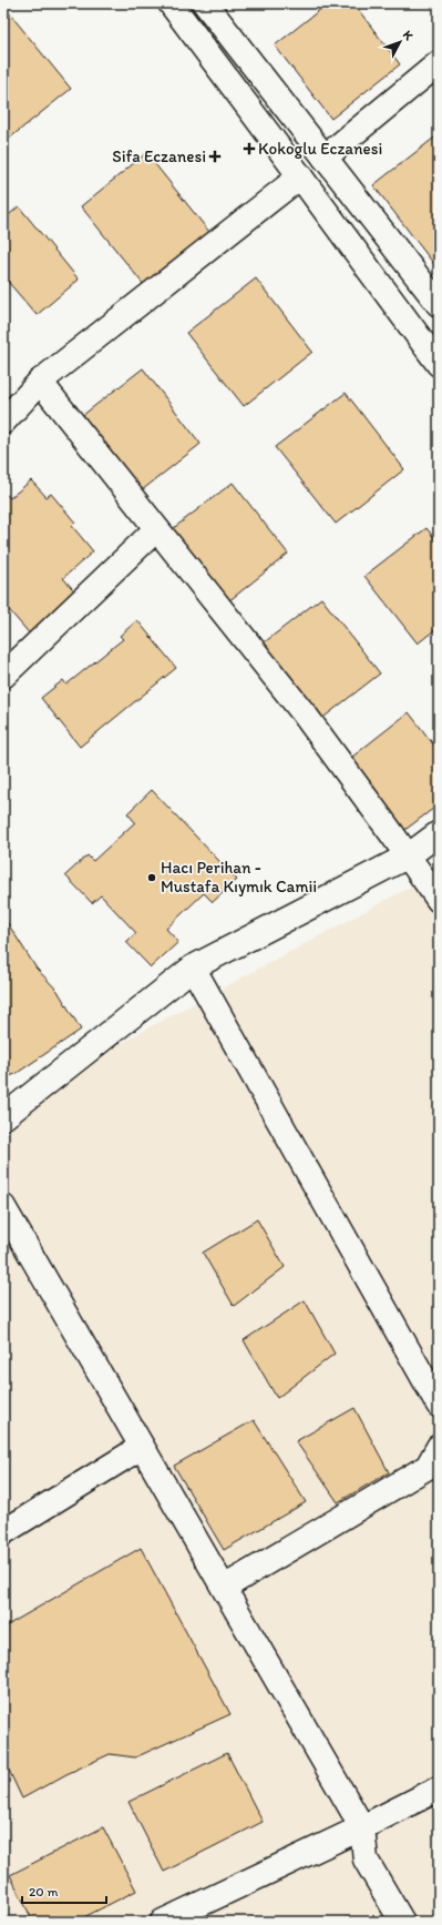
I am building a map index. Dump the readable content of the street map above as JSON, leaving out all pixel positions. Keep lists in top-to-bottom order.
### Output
{
  "places": {
    "health": ["Kokoglu Eczanesi", "Sifa Eczanesi"],
    "other": ["Hacı Perihan - Mustafa Kıymık Camii"]
  },
  "scale_bar": "20 m",
  "north": "top right"
}
